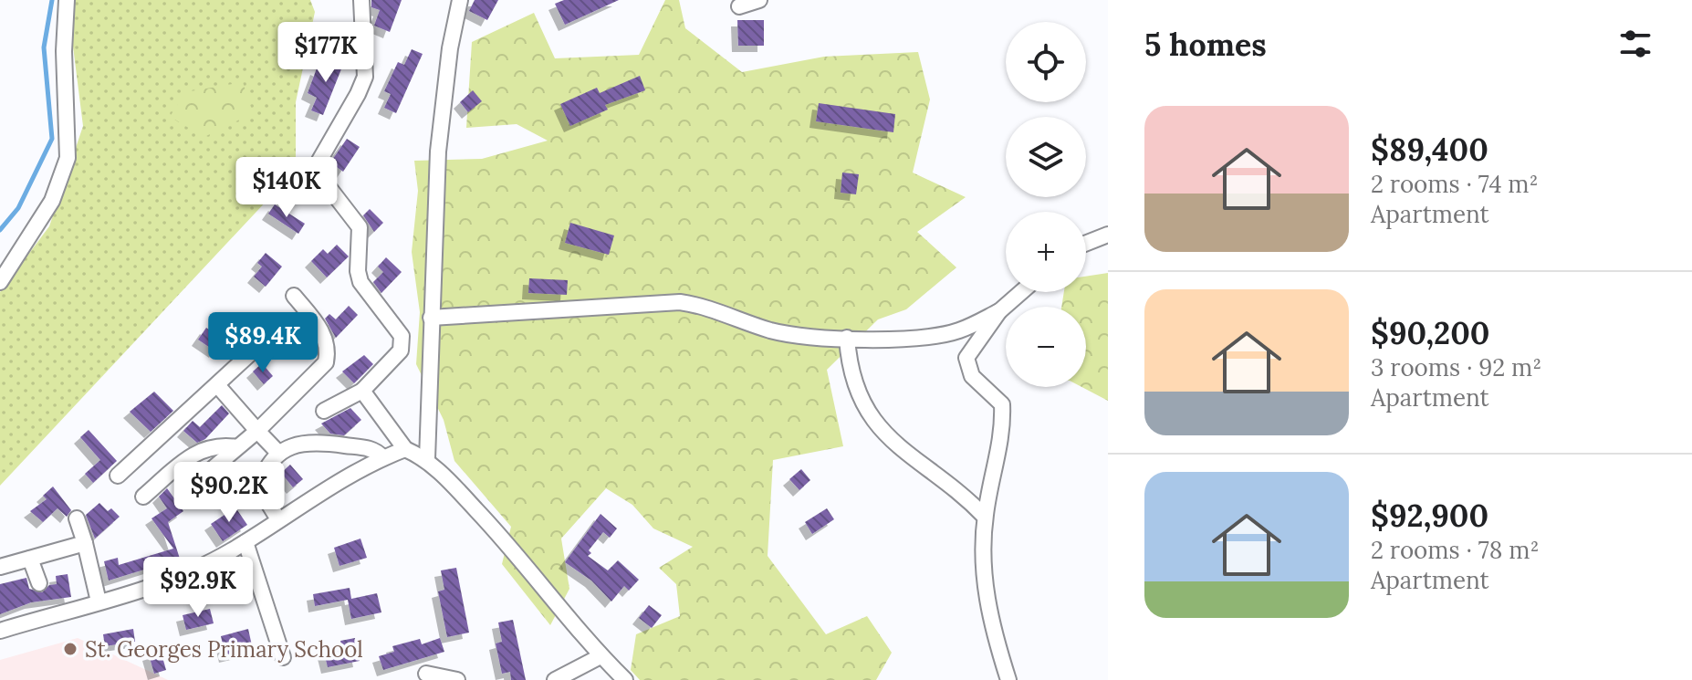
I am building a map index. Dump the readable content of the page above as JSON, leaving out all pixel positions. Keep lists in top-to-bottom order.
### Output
{
  "places": ["St. Georges Primary School"],
  "page": {
    "heading": "5 homes",
    "map_buttons": ["+", "−"],
    "price": [
      "$177K",
      "$140K",
      "$89.4K",
      "$90.2K",
      "$92.9K"
    ],
    "list": [
      {
        "name": "$89,400",
        "note": "2 rooms · 74 m² · Apartment"
      },
      {
        "name": "$90,200",
        "note": "3 rooms · 92 m² · Apartment"
      },
      {
        "name": "$92,900",
        "note": "2 rooms · 78 m² · Apartment"
      }
    ]
  }
}
